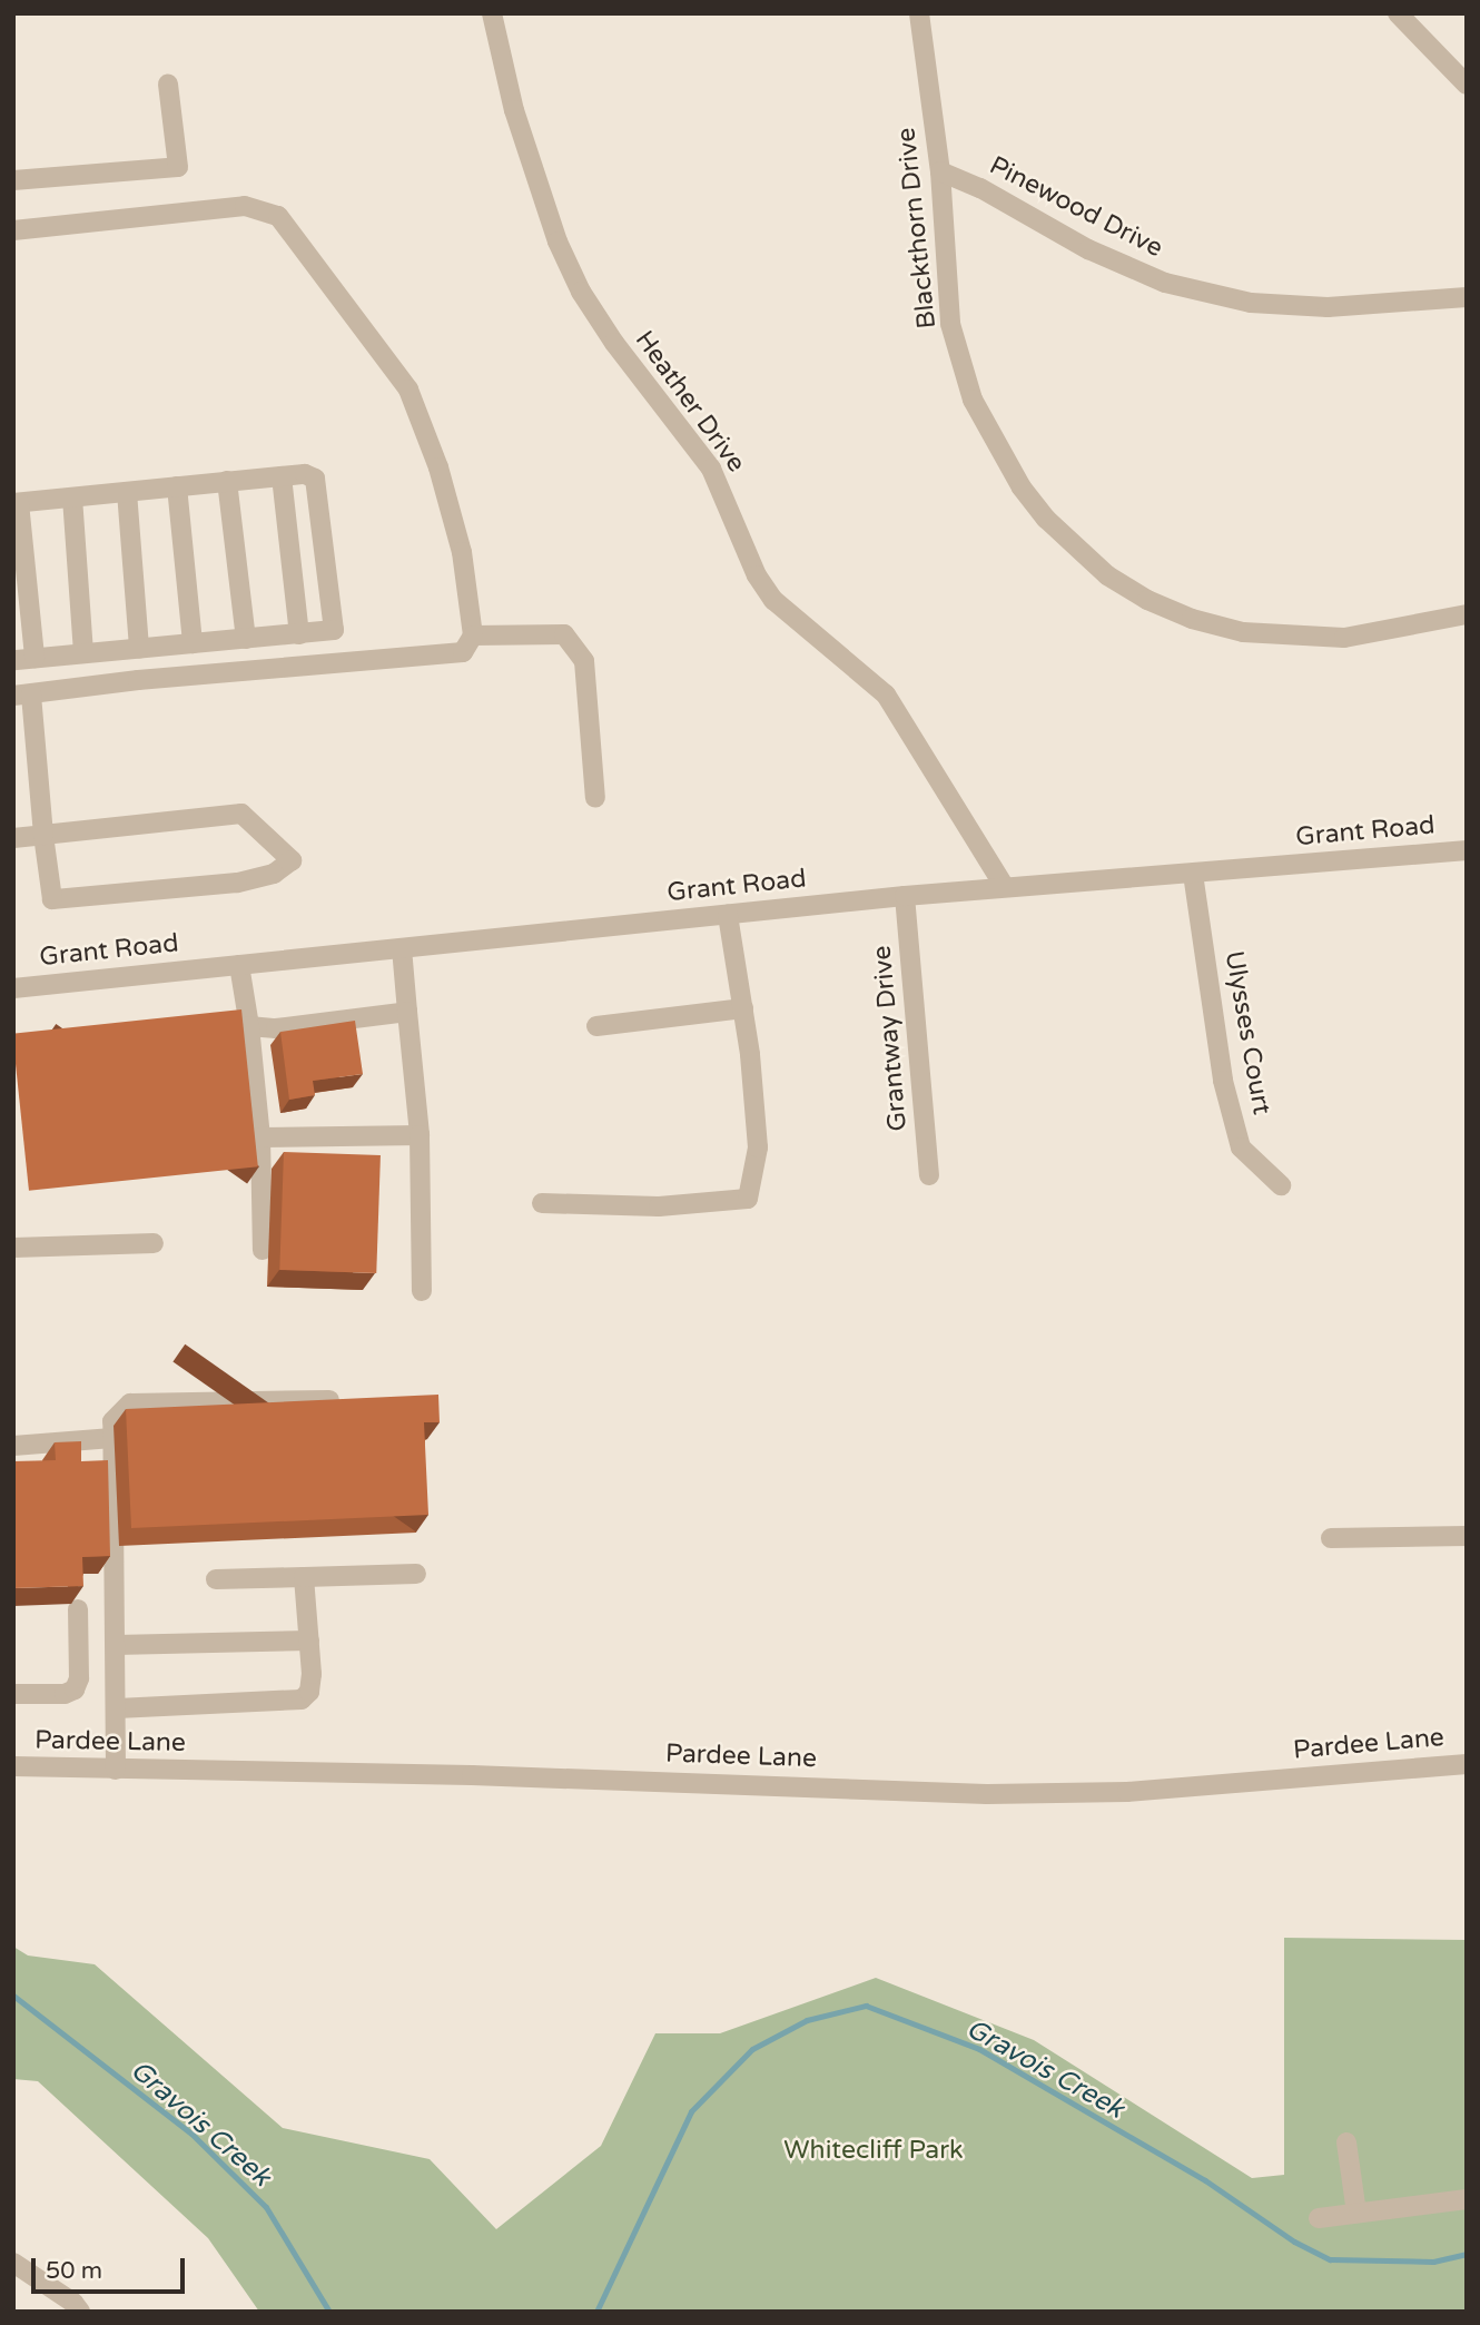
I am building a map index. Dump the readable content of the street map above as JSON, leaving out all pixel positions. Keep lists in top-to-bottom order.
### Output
{
  "streets": {
    "street": [
      "Pinewood Drive",
      "Blackthorn Drive",
      "Heather Drive",
      "Grant Road",
      "Ulysses Court",
      "Grantway Drive",
      "Pardee Lane"
    ]
  },
  "crossings": [
    ["Pinewood Drive", "Blackthorn Drive"],
    ["Heather Drive", "Grant Road"],
    ["Grant Road", "Ulysses Court"],
    ["Grant Road", "Grantway Drive"]
  ],
  "water": ["Gravois Creek"],
  "parks": ["Whitecliff Park"],
  "scale_bar": "50 m"
}
